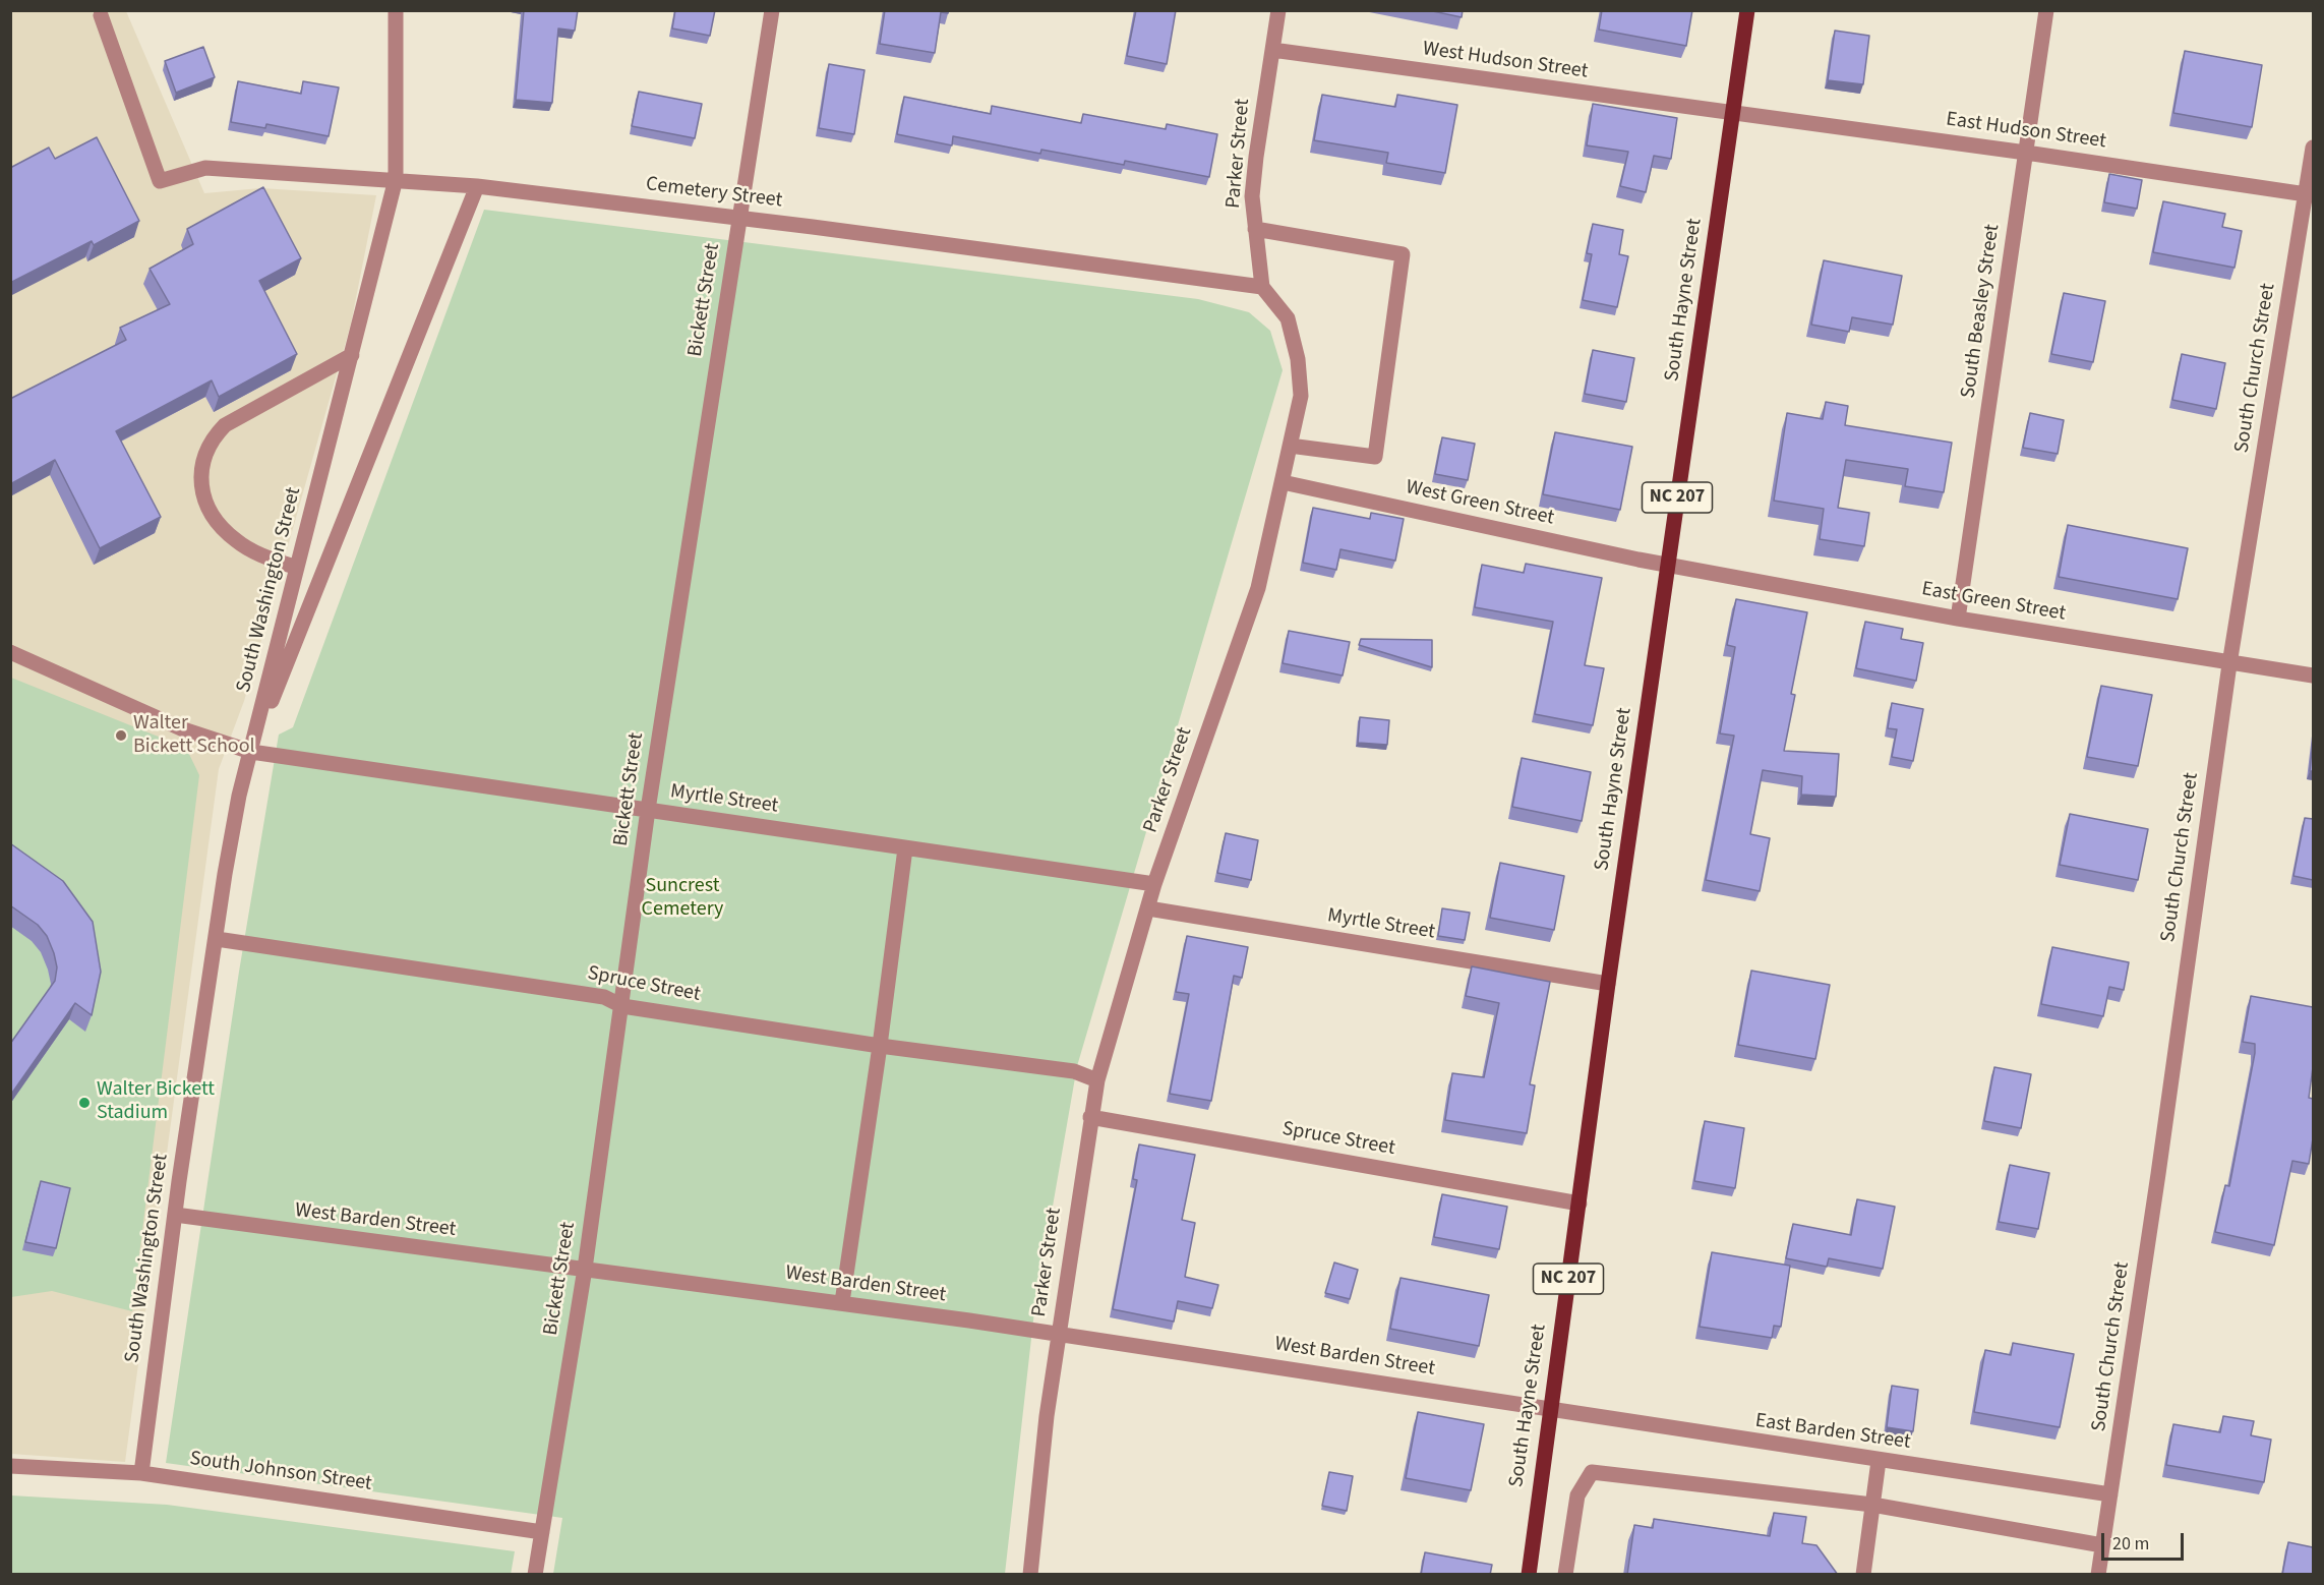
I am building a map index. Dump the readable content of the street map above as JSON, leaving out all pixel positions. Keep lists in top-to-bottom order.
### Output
{
  "streets": {
    "main road": ["South Hayne Street", "NC 207"],
    "street": [
      "West Hudson Street",
      "East Hudson Street",
      "Parker Street",
      "Cemetery Street",
      "Bickett Street",
      "South Beasley Street",
      "South Church Street",
      "West Green Street",
      "South Washington Street",
      "East Green Street",
      "Myrtle Street",
      "Spruce Street",
      "West Barden Street",
      "East Barden Street",
      "South Johnson Street"
    ]
  },
  "crossings": [
    ["West Hudson Street", "East Hudson Street"],
    ["West Hudson Street", "Parker Street"],
    ["West Hudson Street", "South Hayne Street"],
    ["East Hudson Street", "South Hayne Street"],
    ["East Hudson Street", "South Beasley Street"],
    ["East Hudson Street", "South Church Street"],
    ["Parker Street", "Cemetery Street"],
    ["Parker Street", "West Green Street"],
    ["Parker Street", "Myrtle Street"],
    ["Parker Street", "Spruce Street"],
    ["Parker Street", "West Barden Street"],
    ["Cemetery Street", "Bickett Street"],
    ["Cemetery Street", "South Washington Street"],
    ["Bickett Street", "Myrtle Street"],
    ["Bickett Street", "Spruce Street"],
    ["Bickett Street", "West Barden Street"],
    ["Bickett Street", "South Johnson Street"],
    ["South Hayne Street", "West Green Street"],
    ["South Hayne Street", "East Green Street"],
    ["South Hayne Street", "Myrtle Street"],
    ["South Hayne Street", "Spruce Street"],
    ["South Hayne Street", "West Barden Street"],
    ["South Hayne Street", "East Barden Street"],
    ["South Beasley Street", "East Green Street"],
    ["South Church Street", "East Green Street"],
    ["South Church Street", "East Barden Street"],
    ["West Green Street", "East Green Street"],
    ["South Washington Street", "Myrtle Street"],
    ["South Washington Street", "Spruce Street"],
    ["South Washington Street", "West Barden Street"],
    ["South Washington Street", "South Johnson Street"],
    ["West Barden Street", "East Barden Street"]
  ],
  "parks": ["Suncrest Cemetery"],
  "places": ["Walter Bickett School", "Walter Bickett Stadium"],
  "scale_bar": "20 m"
}
